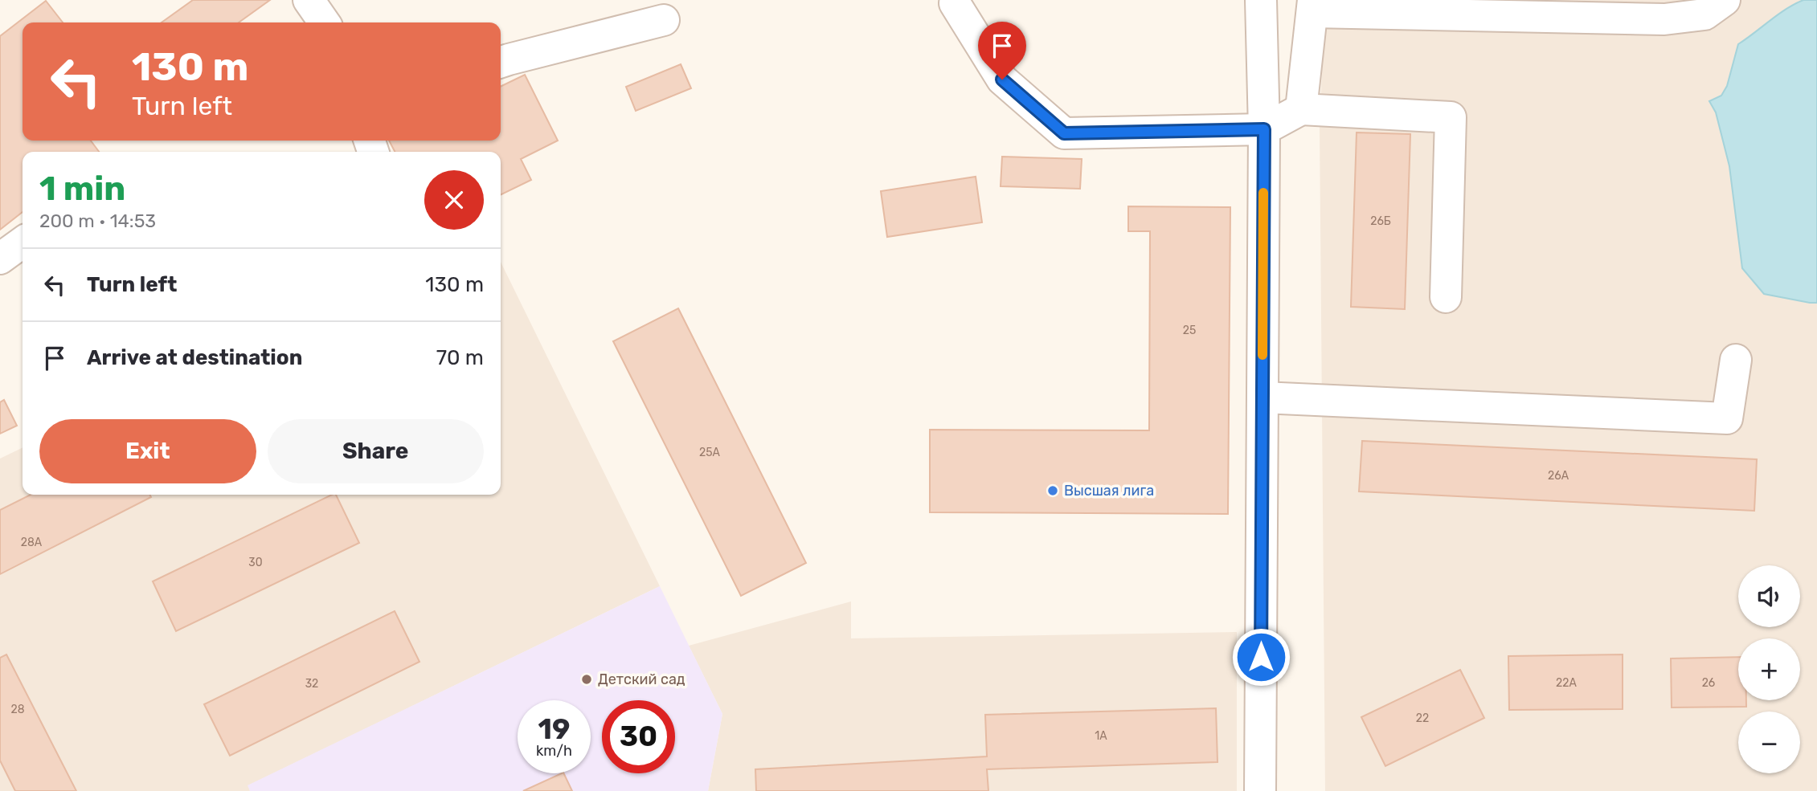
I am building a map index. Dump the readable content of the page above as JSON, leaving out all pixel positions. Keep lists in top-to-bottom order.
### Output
{
  "places": ["Высшая лига", "Детский сад"],
  "house_numbers": [
    "26Б",
    "25",
    "25А",
    "26А",
    "28А",
    "30",
    "22А",
    "26",
    "32",
    "28",
    "22",
    "1А"
  ],
  "page": {
    "turn": ["130 m", "Turn left"],
    "heading": ["1 min", "200 m · 14:53"],
    "list": [
      {
        "name": "Turn left",
        "value": "130 m"
      },
      {
        "name": "Arrive at destination",
        "value": "70 m"
      }
    ],
    "buttons": ["Exit", "Share"],
    "map_buttons": ["+", "−"],
    "speed": "19 km/h",
    "limit": "30"
  }
}
